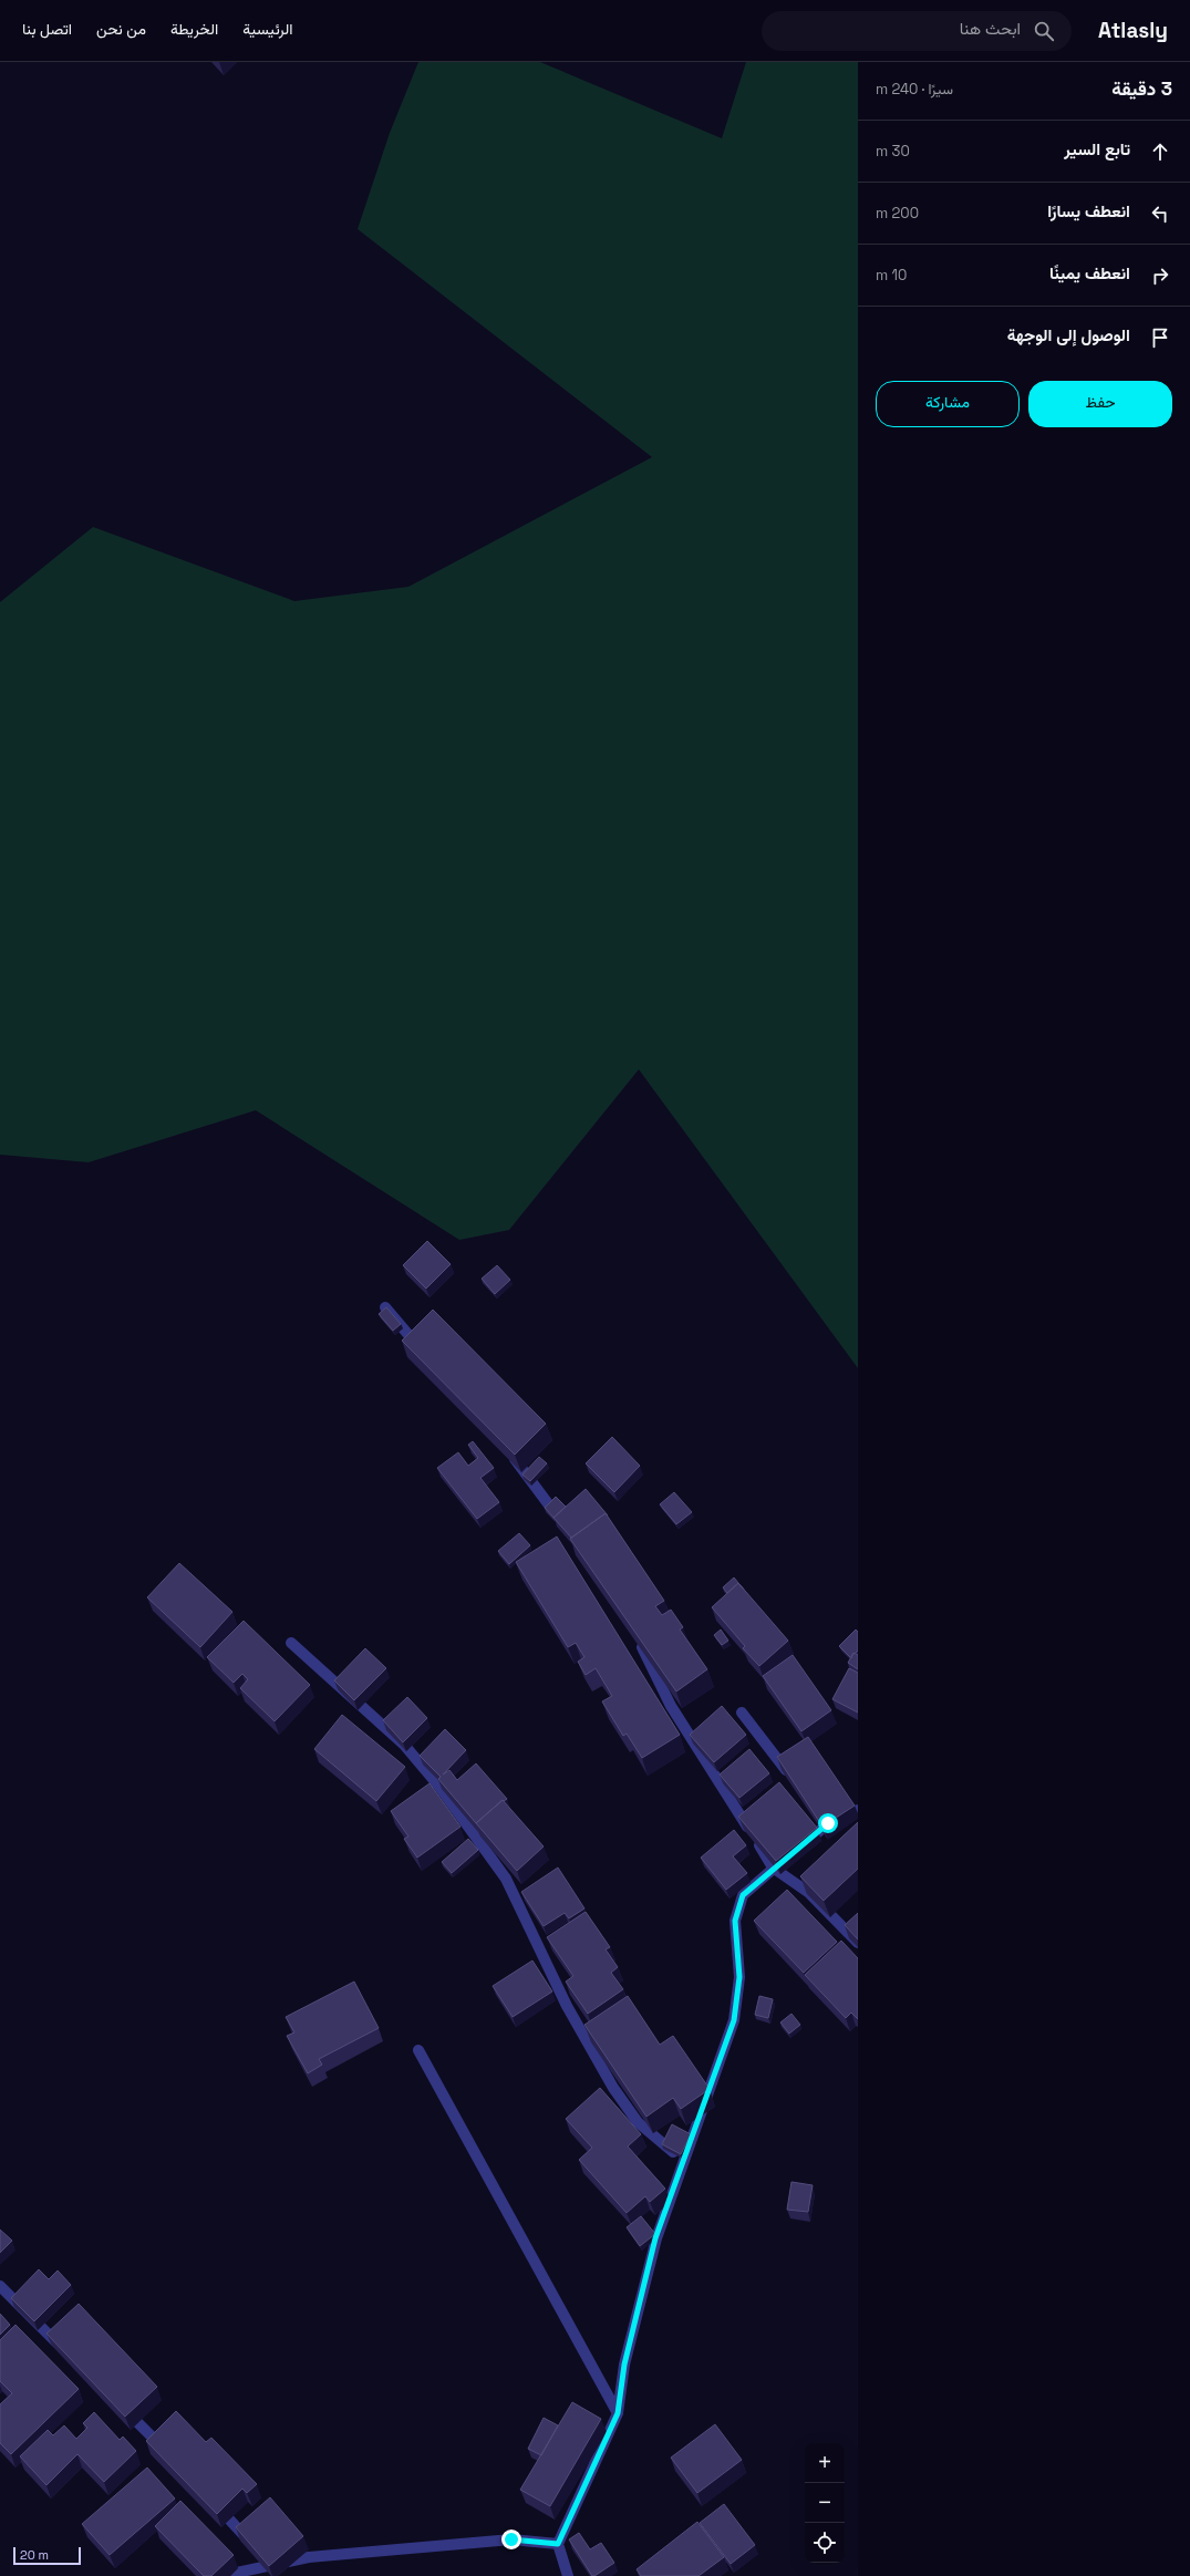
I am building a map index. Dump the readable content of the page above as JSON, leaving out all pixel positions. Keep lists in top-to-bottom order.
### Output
{
  "scale_bar": "20 m",
  "page": {
    "header": "Atlasly",
    "search": "ابحث هنا",
    "nav": [
      "الرئيسية",
      "الخريطة",
      "من نحن",
      "اتصل بنا"
    ],
    "heading": ["3 دقيقة", "سيرًا · 240 m"],
    "list": [
      ["تابع السير", "30 m"],
      ["انعطف يسارًا", "200 m"],
      ["انعطف يمينًا", "10 m"],
      "الوصول إلى الوجهة"
    ],
    "buttons": ["حفظ", "مشاركة"],
    "map_buttons": ["+", "−"],
    "scale": "20 m"
  }
}
